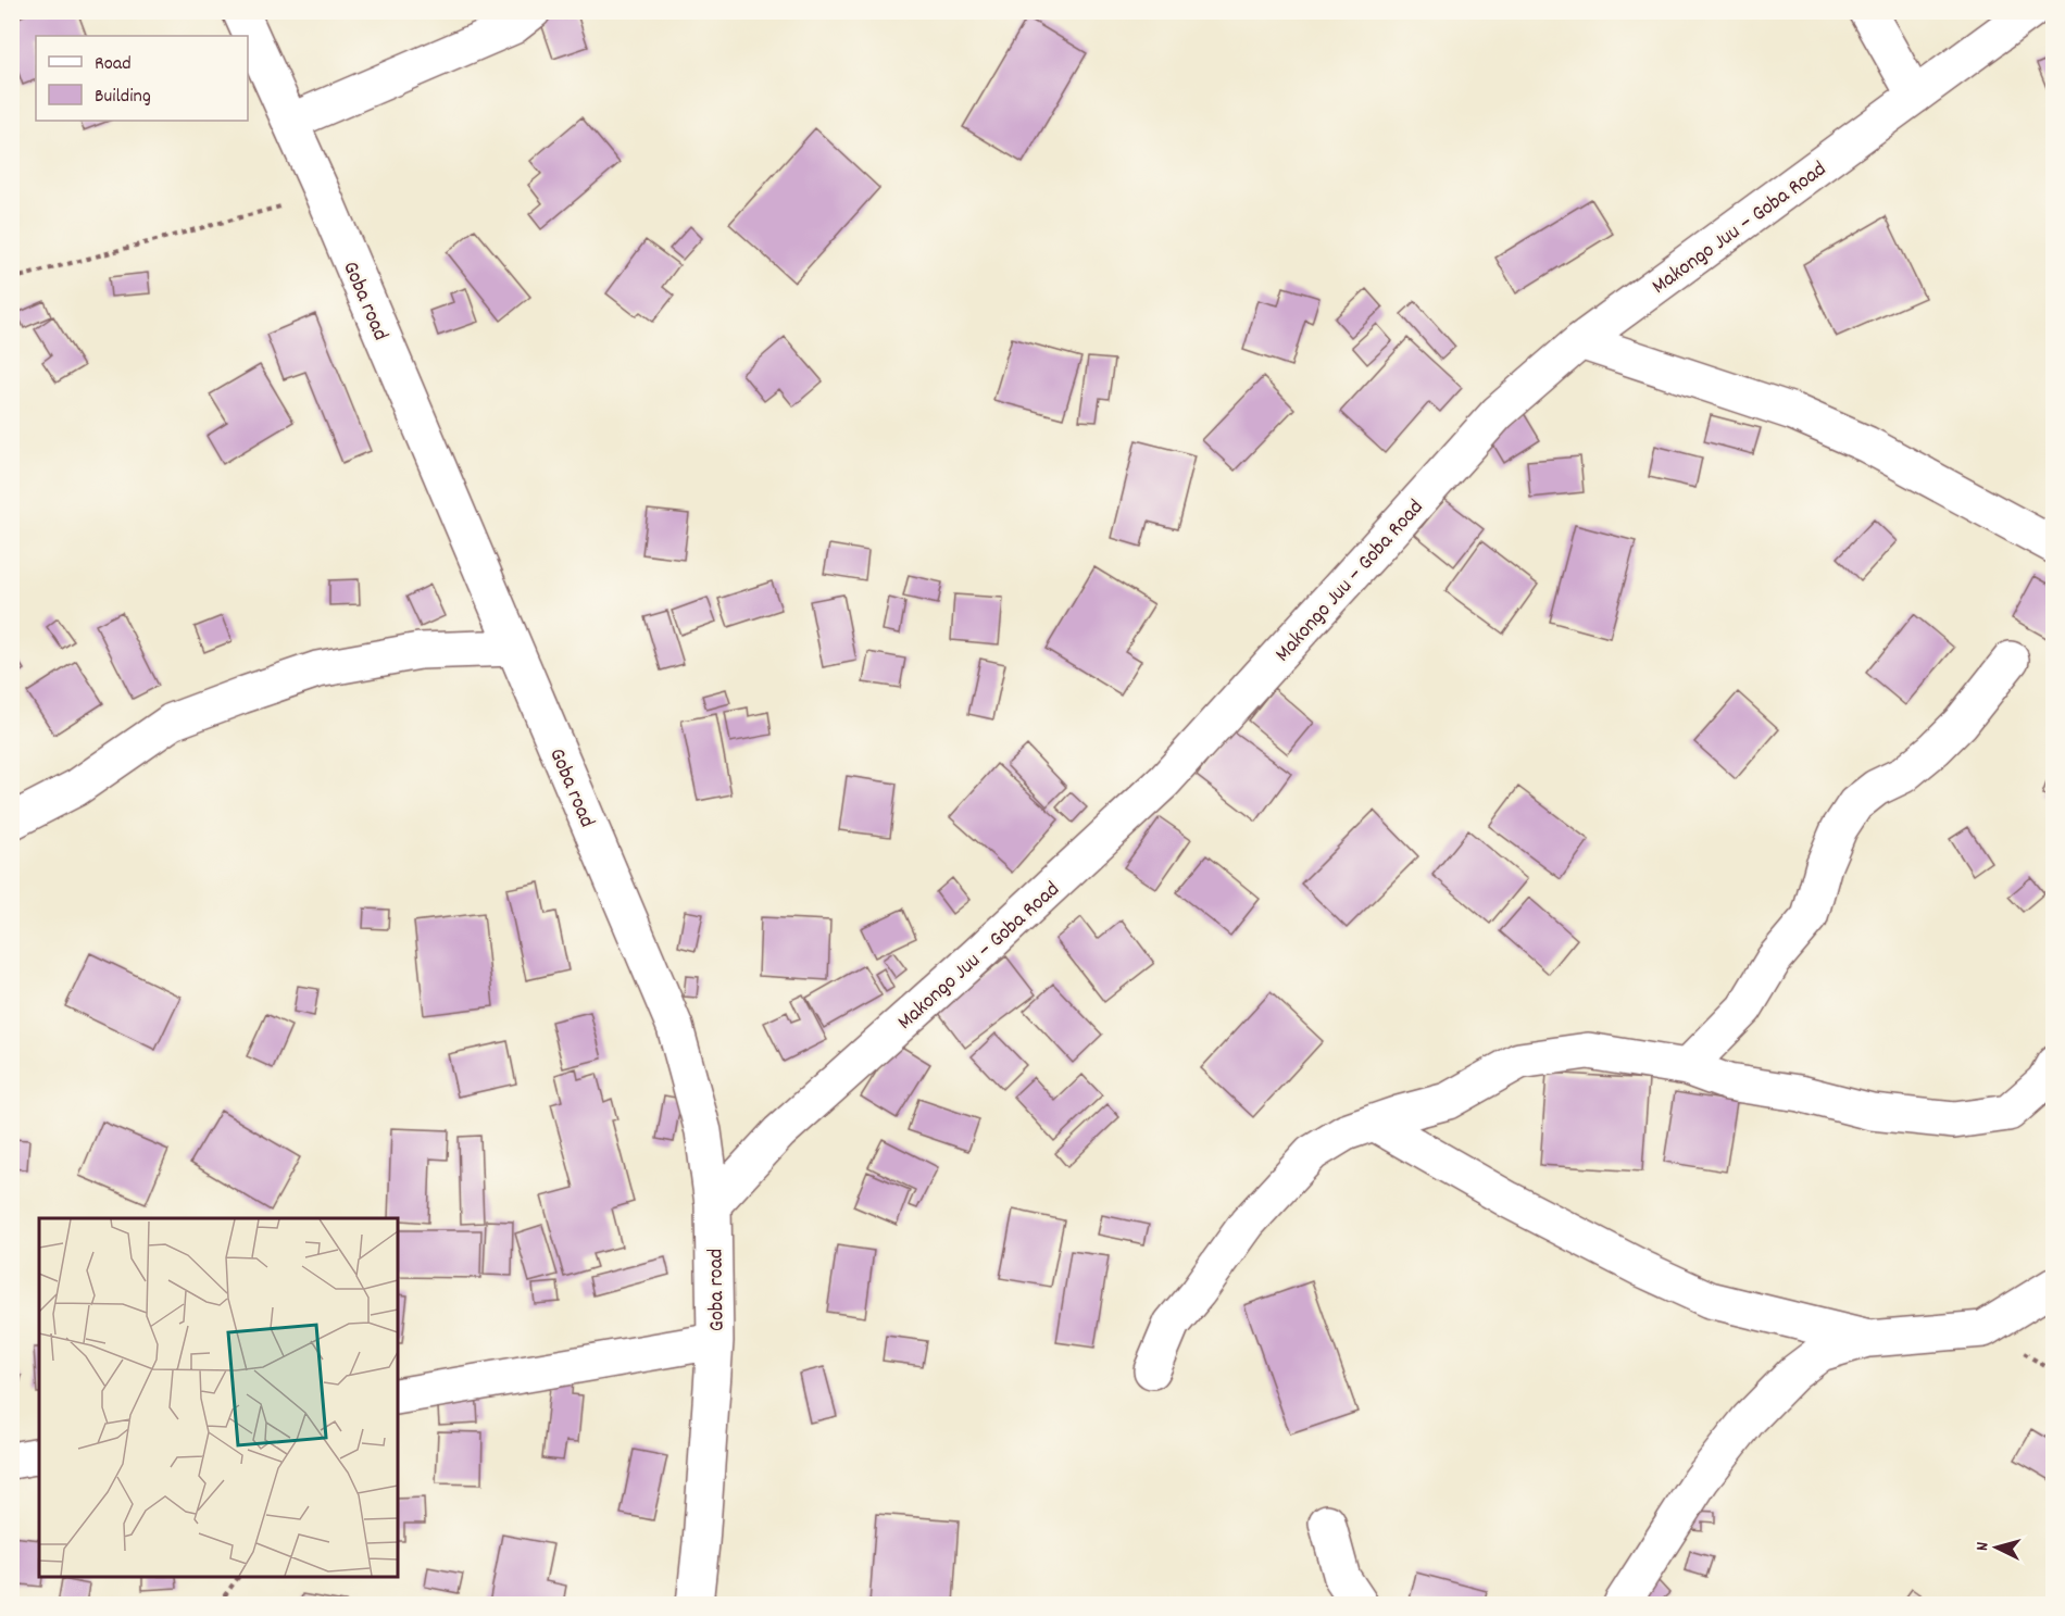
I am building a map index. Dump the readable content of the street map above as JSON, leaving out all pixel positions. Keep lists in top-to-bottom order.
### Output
{
  "streets": {
    "street": ["Makongo Juu – Goba Road", "Goba road"]
  },
  "crossings": [
    ["Makongo Juu – Goba Road", "Goba road"]
  ],
  "legend": ["Road", "Building"],
  "north": "left"
}
